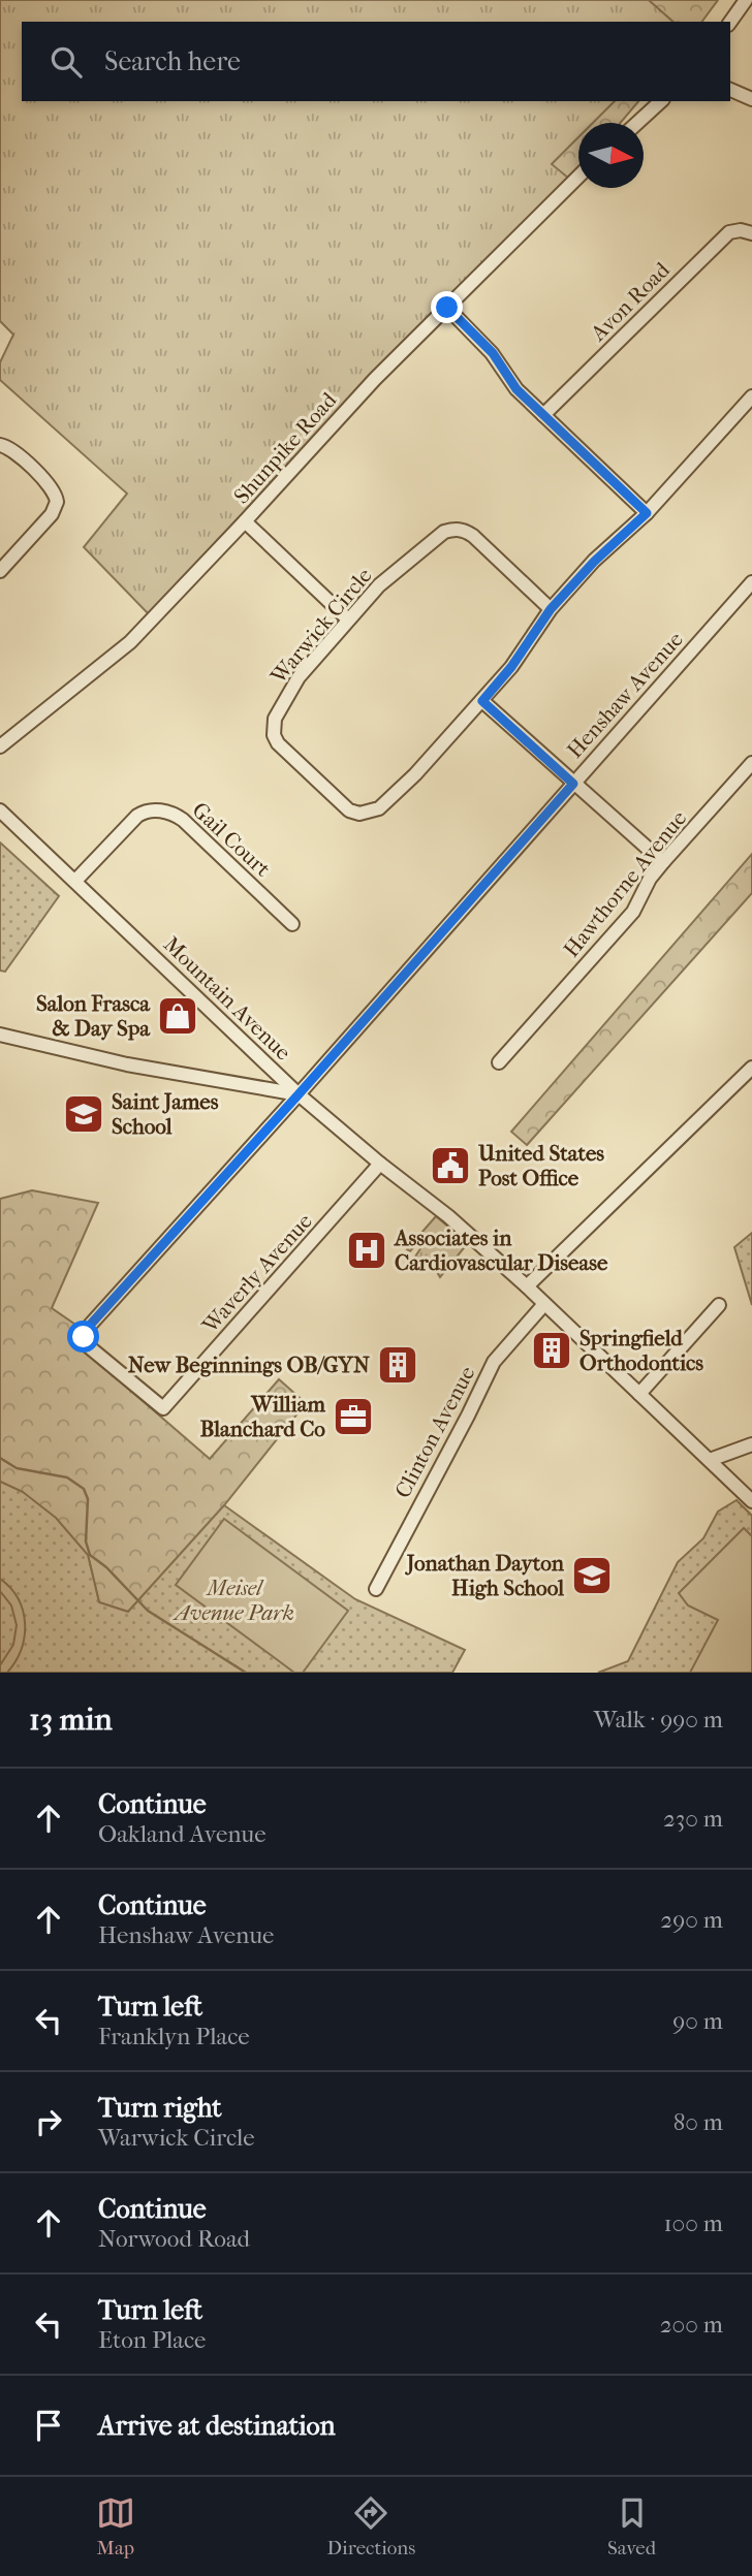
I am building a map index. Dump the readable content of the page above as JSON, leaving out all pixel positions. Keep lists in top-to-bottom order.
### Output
{
  "streets": {
    "street": [
      "Avon Road",
      "Shunpike Road",
      "Warwick Circle",
      "Henshaw Avenue",
      "Gail Court",
      "Hawthorne Avenue",
      "Mountain Avenue",
      "Waverly Avenue",
      "Clinton Avenue"
    ]
  },
  "crossings": [
    ["Henshaw Avenue", "Mountain Avenue"],
    ["Henshaw Avenue", "Waverly Avenue"],
    ["Gail Court", "Mountain Avenue"],
    ["Mountain Avenue", "Waverly Avenue"],
    ["Mountain Avenue", "Clinton Avenue"]
  ],
  "parks": ["Meisel Avenue Park"],
  "places": {
    "shop": ["Salon Frasca & Day Spa"],
    "school or university": ["Saint James School", "Jonathan Dayton High School"],
    "public building": ["United States Post Office"],
    "hospital": ["Associates in Cardiovascular Disease"],
    "building": ["Springfield Orthodontics", "New Beginnings OB/GYN"],
    "office": ["William Blanchard Co"]
  },
  "north": "right",
  "page": {
    "search": "Search here",
    "heading": ["13 min", "Walk · 990 m"],
    "list": [
      ["Continue", "Oakland Avenue", "230 m"],
      ["Continue", "Henshaw Avenue", "290 m"],
      ["Turn left", "Franklyn Place", "90 m"],
      ["Turn right", "Warwick Circle", "80 m"],
      ["Continue", "Norwood Road", "100 m"],
      ["Turn left", "Eton Place", "200 m"],
      "Arrive at destination"
    ],
    "nav": ["Map", "Directions", "Saved"]
  }
}
